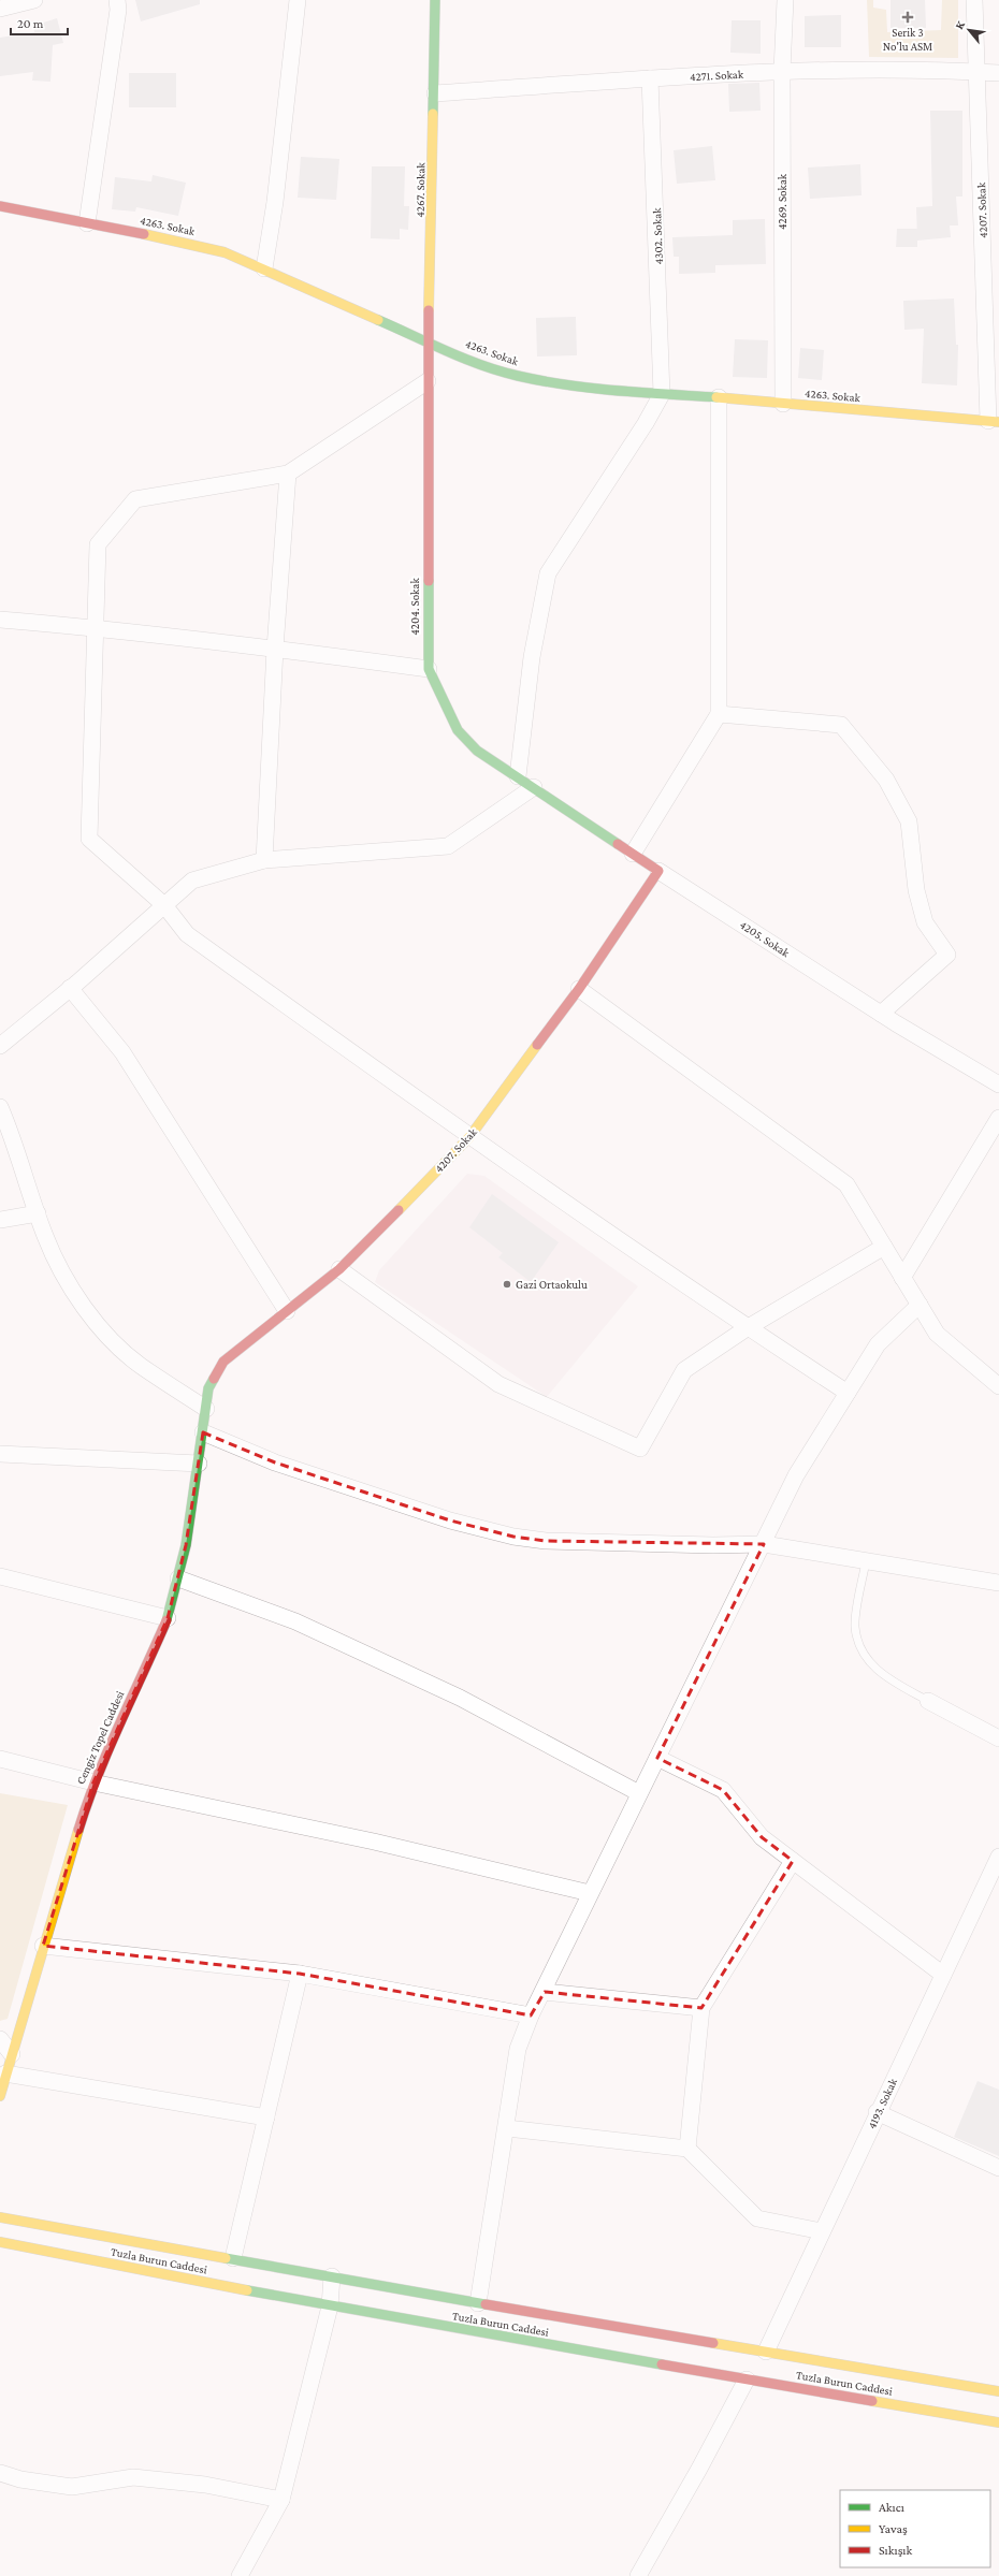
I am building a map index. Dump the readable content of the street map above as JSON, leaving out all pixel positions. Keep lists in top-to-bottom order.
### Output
{
  "streets": {
    "street": [
      "4271. Sokak",
      "4267. Sokak",
      "4269. Sokak",
      "4207. Sokak",
      "4263. Sokak",
      "4302. Sokak",
      "4204. Sokak",
      "4205. Sokak",
      "Cengiz Topel Caddesi",
      "4193. Sokak",
      "Tuzla Burun Caddesi"
    ]
  },
  "crossings": [
    ["4271. Sokak", "4267. Sokak"],
    ["4271. Sokak", "4269. Sokak"],
    ["4271. Sokak", "4207. Sokak"],
    ["4271. Sokak", "4302. Sokak"],
    ["4267. Sokak", "4263. Sokak"],
    ["4267. Sokak", "4204. Sokak"],
    ["4269. Sokak", "4263. Sokak"],
    ["4207. Sokak", "4263. Sokak"],
    ["4207. Sokak", "4205. Sokak"],
    ["4207. Sokak", "Cengiz Topel Caddesi"],
    ["4263. Sokak", "4302. Sokak"],
    ["4204. Sokak", "4205. Sokak"],
    ["4193. Sokak", "Tuzla Burun Caddesi"]
  ],
  "places": {
    "health": ["Serik 3 No'lu ASM"],
    "other": ["Gazi Ortaokulu"]
  },
  "legend": ["Akıcı", "Yavaş", "Sıkışık"],
  "scale_bar": "20 m",
  "north": "top left"
}
